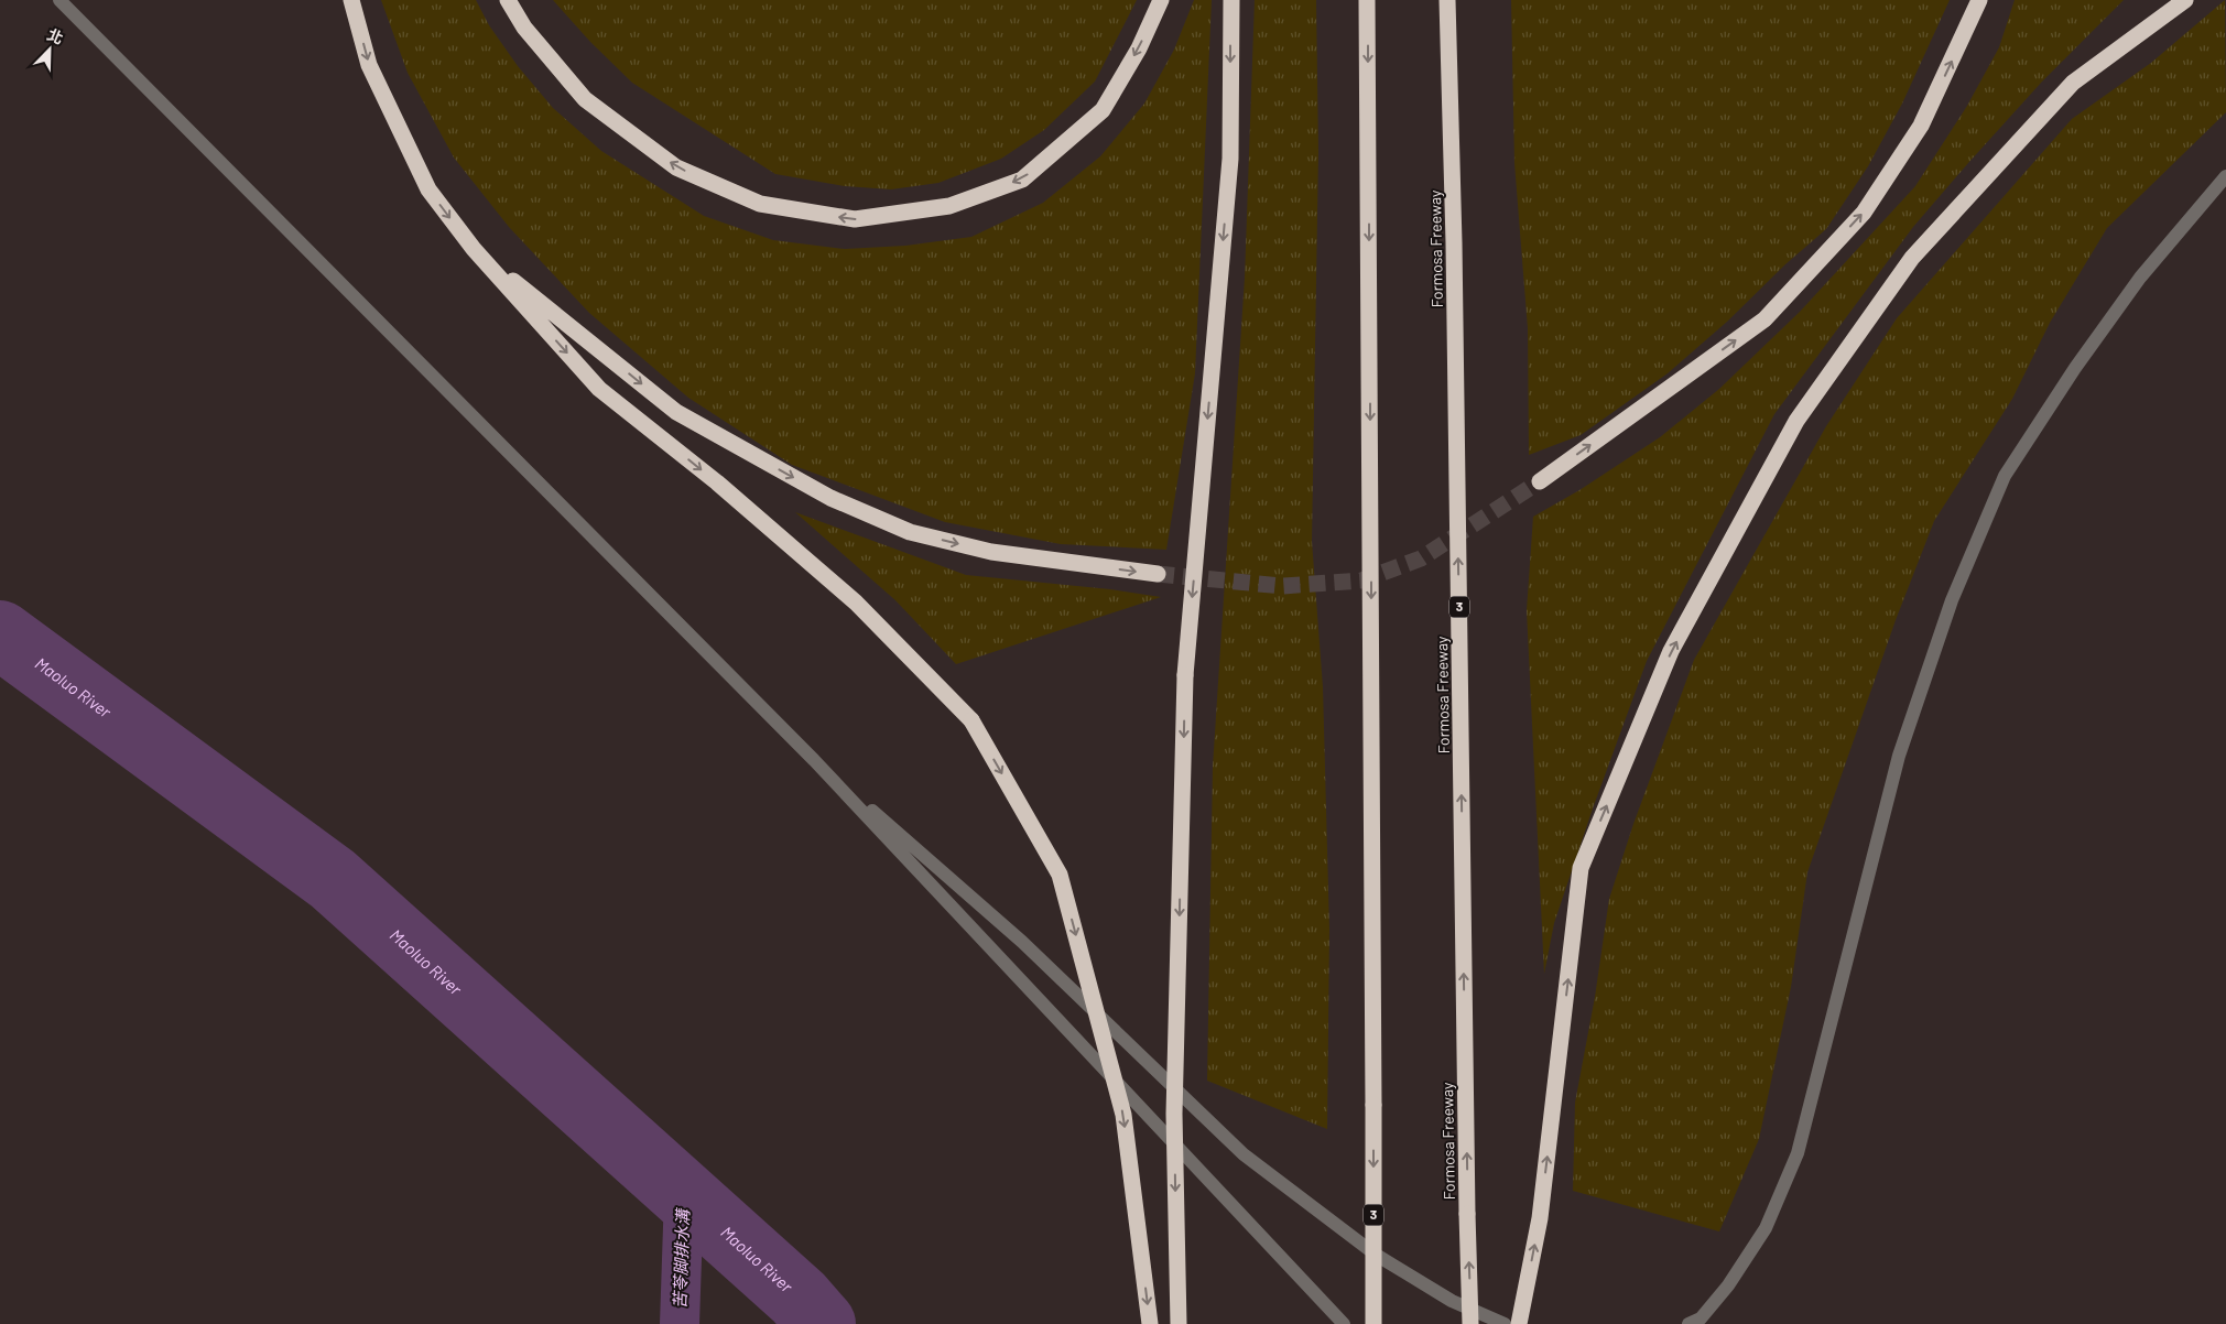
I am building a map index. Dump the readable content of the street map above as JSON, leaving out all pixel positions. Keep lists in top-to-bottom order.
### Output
{
  "streets": {
    "highway": ["Formosa Freeway", "3"]
  },
  "water": ["Maoluo River", "苦苓脚排水溝"],
  "north": "top right"
}
